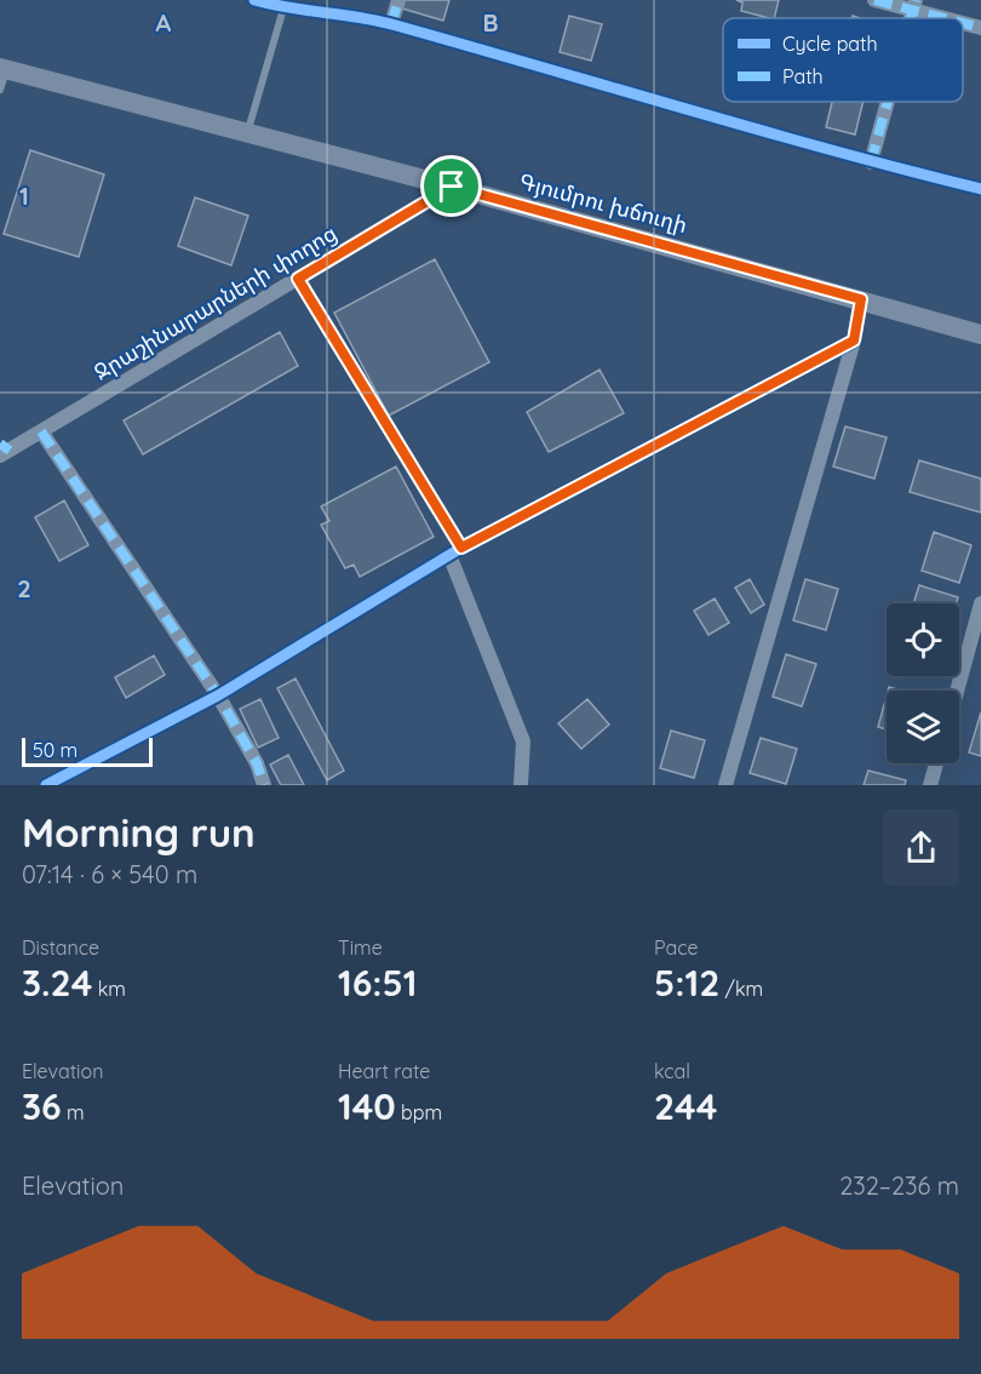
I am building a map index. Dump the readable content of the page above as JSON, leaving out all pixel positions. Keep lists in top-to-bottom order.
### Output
{
  "streets": {
    "main road": ["Գյումրու խճուղի"],
    "street": ["Ջրաշինարարների փողոց"]
  },
  "crossings": [
    ["Գյումրու խճուղի", "Ջրաշինարարների փողոց"]
  ],
  "legend": ["Cycle path", "Path"],
  "scale_bar": "50 m",
  "page": {
    "scale": "50 m",
    "heading": ["Morning run", "07:14 · 6 × 540 m"],
    "stats": [
      ["Distance", "3.24 km"],
      ["Time", "16:51"],
      ["Pace", "5:12 /km"],
      ["Elevation", "36 m"],
      ["Heart rate", "140 bpm"],
      ["kcal", "244"]
    ],
    "chart": ["Elevation", "232–236 m"]
  },
  "grid": {
    "columns": ["A", "B"],
    "rows": ["1", "2"]
  }
}
